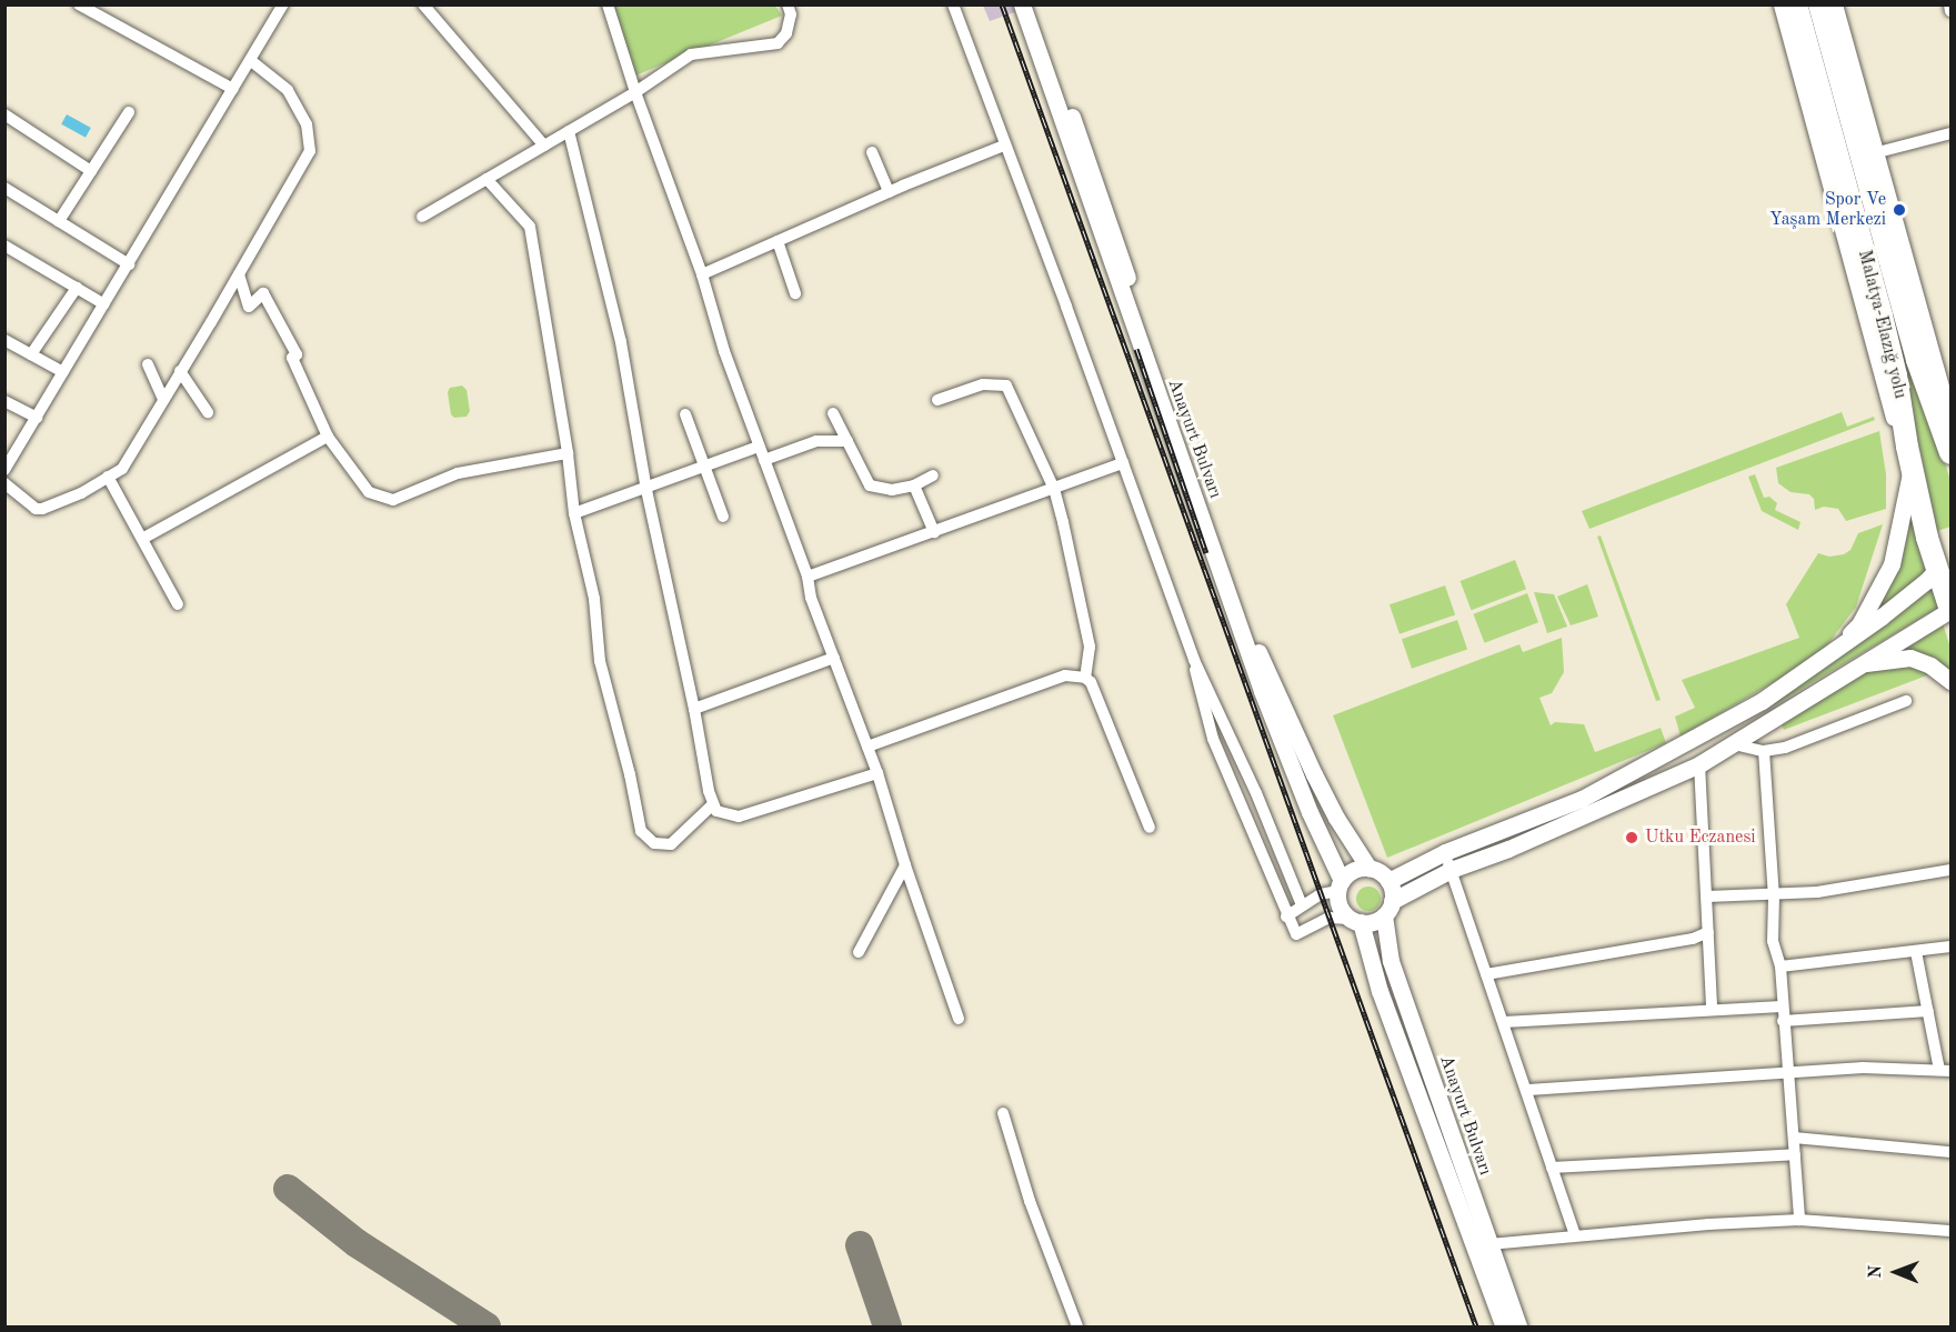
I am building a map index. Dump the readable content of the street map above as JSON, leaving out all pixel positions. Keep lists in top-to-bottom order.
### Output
{
  "streets": {
    "highway": ["Malatya-Elazığ yolu"],
    "main road": ["Anayurt Bulvarı"]
  },
  "places": ["Spor Ve Yaşam Merkezi", "Utku Eczanesi"],
  "north": "left"
}
